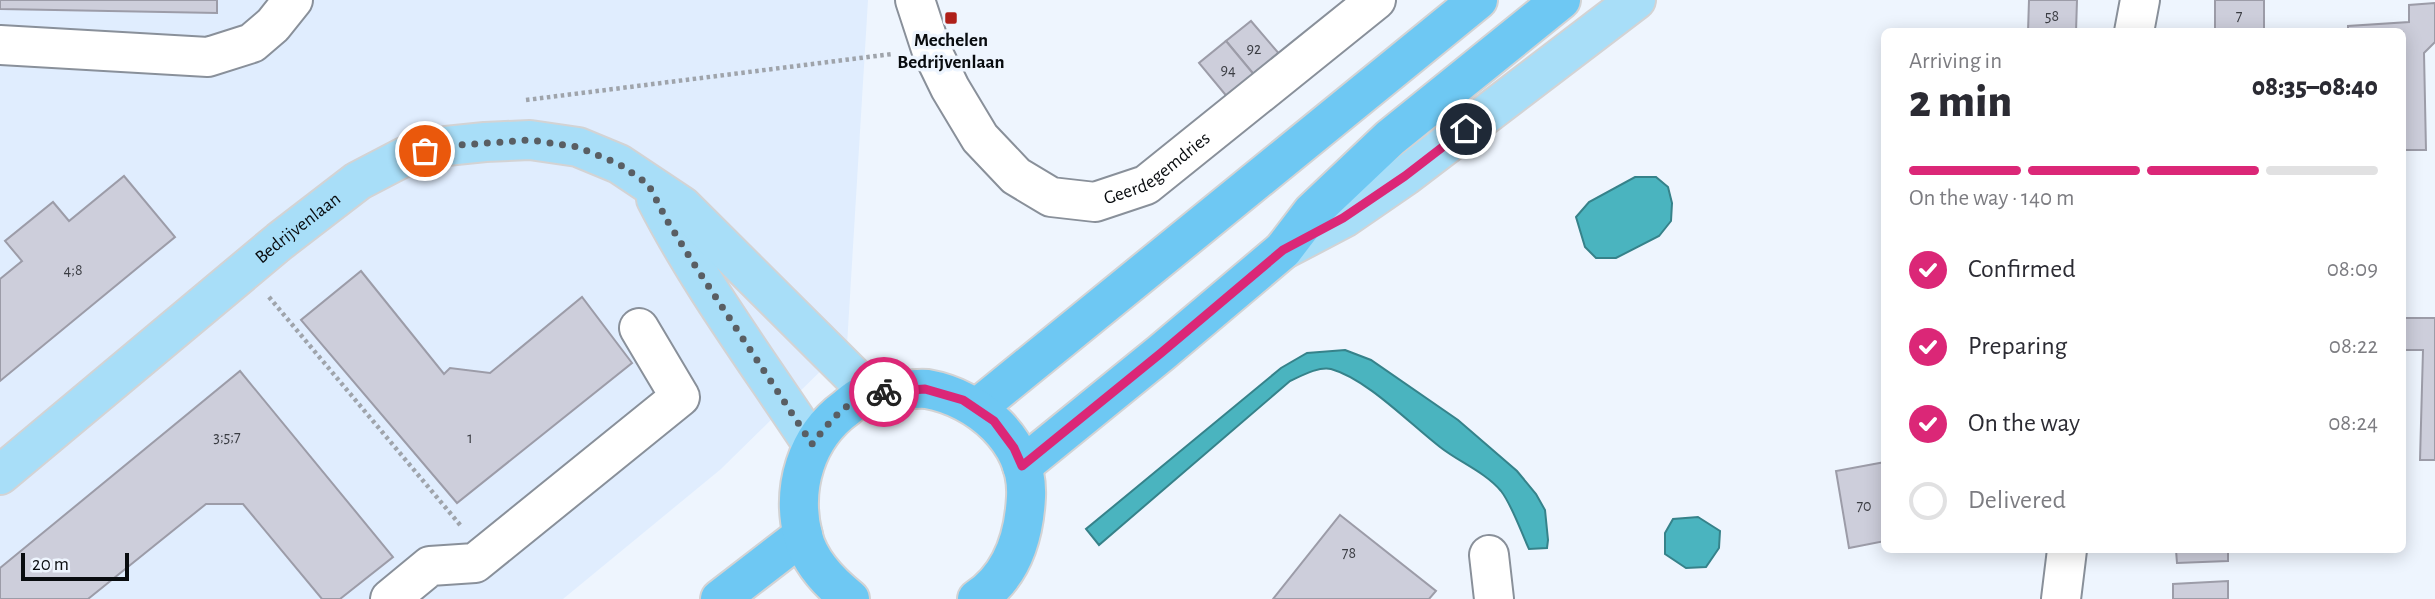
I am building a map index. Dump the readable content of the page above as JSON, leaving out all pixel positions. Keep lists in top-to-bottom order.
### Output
{
  "streets": {
    "main road": ["Bedrijvenlaan"],
    "street": ["Geerdegemdries"]
  },
  "places": {
    "transit": ["Mechelen Bedrijvenlaan"]
  },
  "house_numbers": [
    "58",
    "7",
    "92",
    "94",
    "4;8",
    "3;5;7",
    "1",
    "70",
    "78"
  ],
  "scale_bar": "20 m",
  "page": {
    "heading": ["2 min", "Arriving in", "08:35–08:40"],
    "bar": "On the way · 140 m",
    "list": [
      ["Confirmed", "08:09"],
      ["Preparing", "08:22"],
      ["On the way", "08:24"],
      "Delivered"
    ],
    "scale": "20 m"
  }
}
